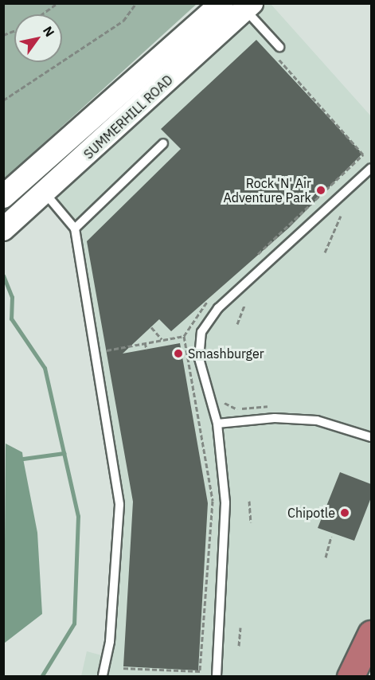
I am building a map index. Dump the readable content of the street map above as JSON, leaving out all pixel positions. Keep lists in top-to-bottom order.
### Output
{
  "streets": {
    "street": ["SUMMERHILL ROAD"]
  },
  "places": ["Rock 'N' Air Adventure Park", "Smashburger", "Chipotle"],
  "north": "top right"
}
